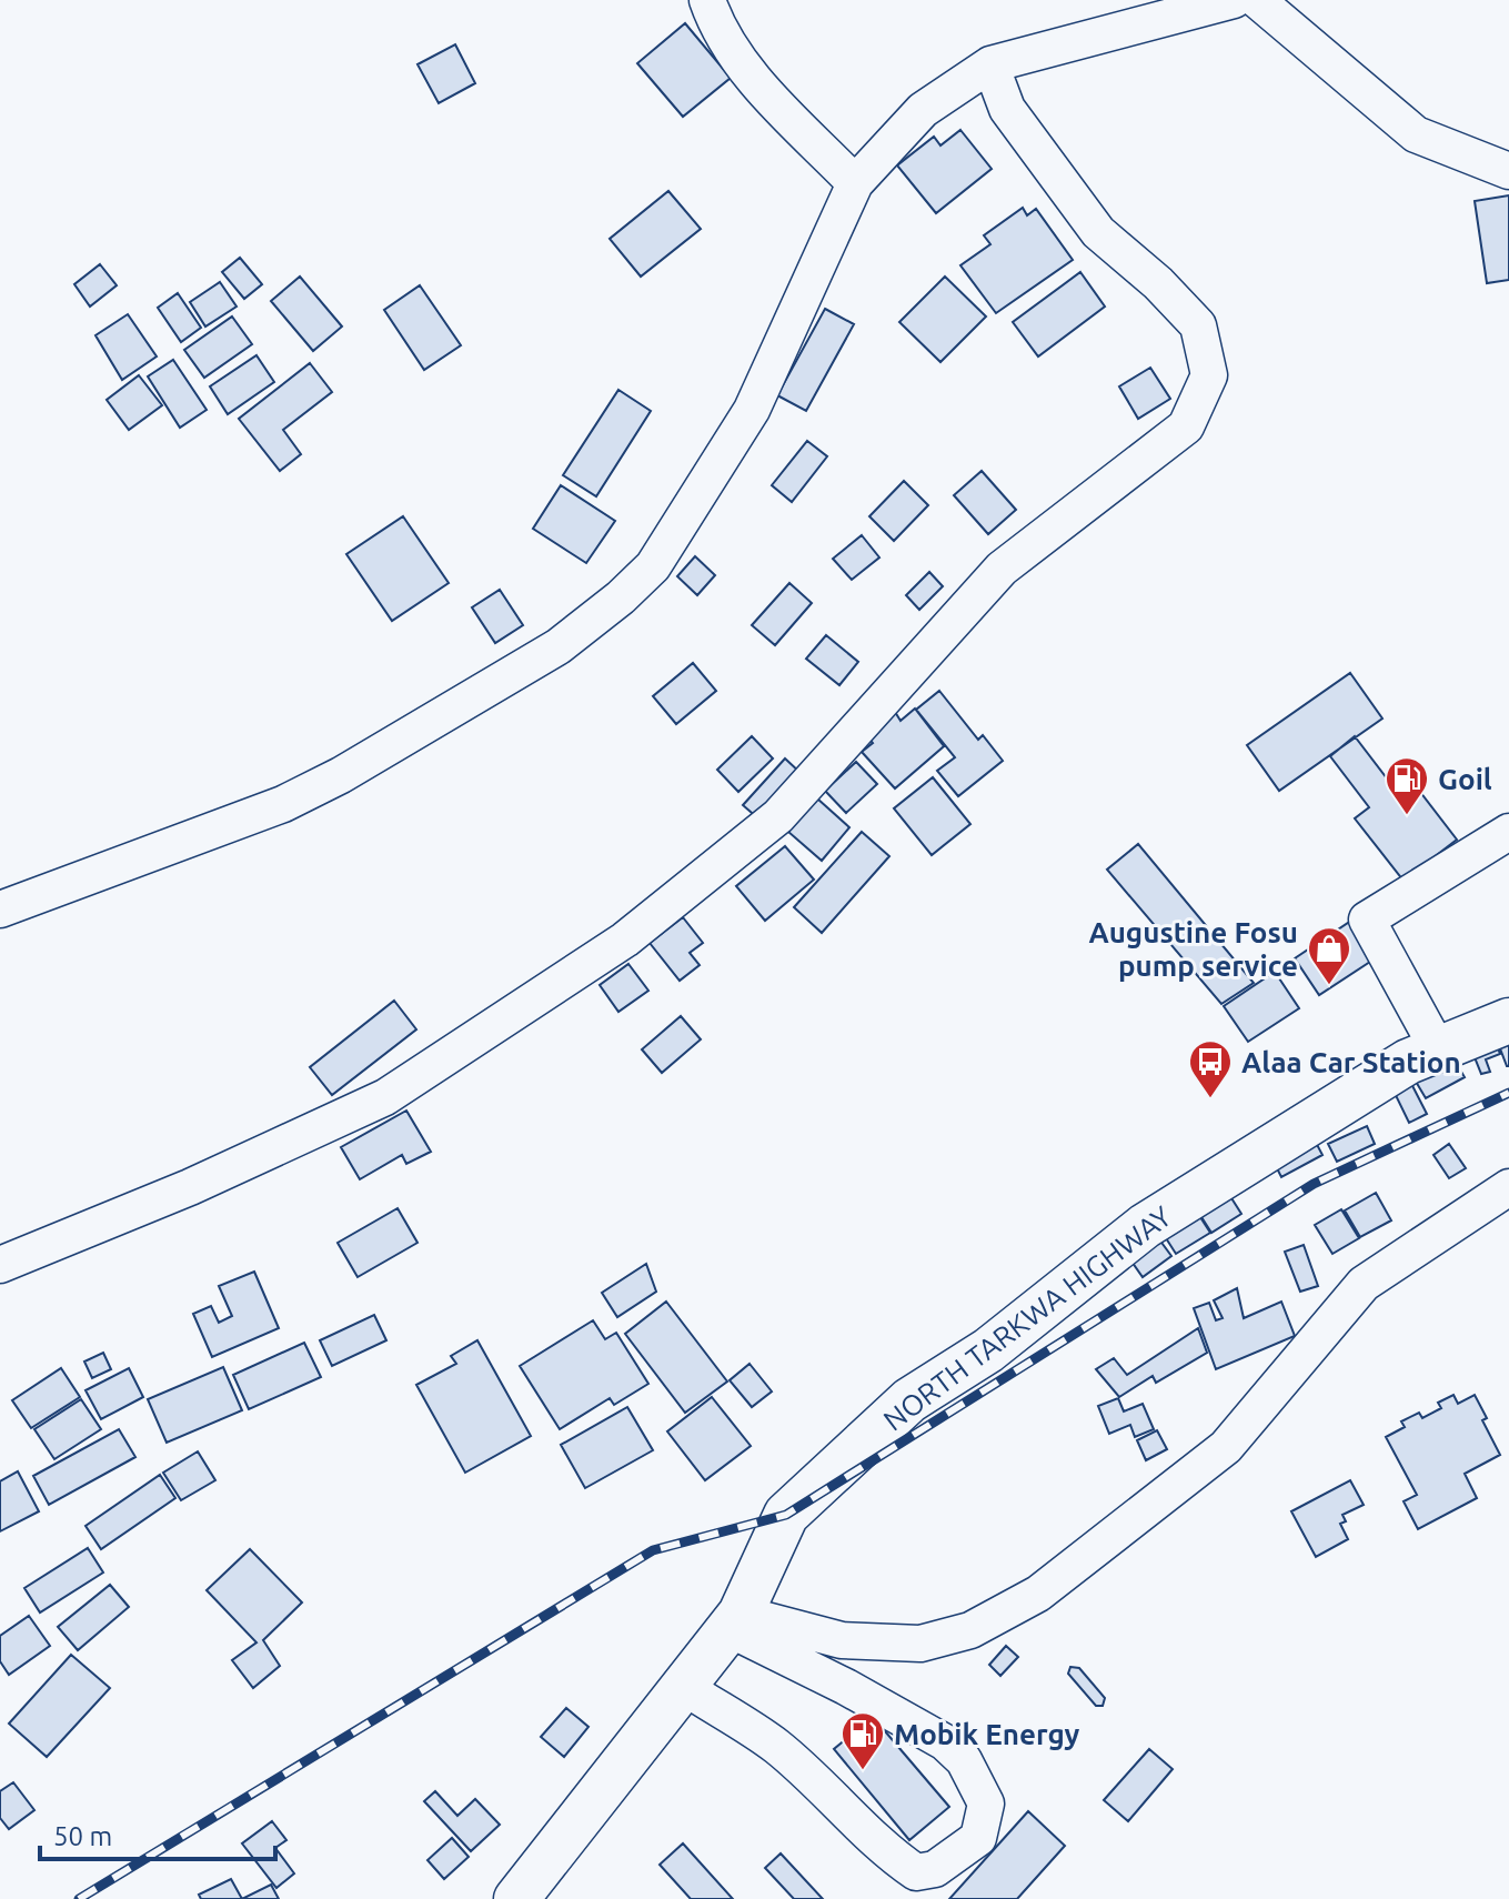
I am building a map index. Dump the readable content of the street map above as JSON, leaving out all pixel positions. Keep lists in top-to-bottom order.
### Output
{
  "streets": {
    "main road": ["NORTH TARKWA HIGHWAY"]
  },
  "places": {
    "fuel station": ["Goil", "Mobik Energy"],
    "shop": ["Augustine Fosu pump service"],
    "bus stop": ["Alaa Car Station"]
  },
  "scale_bar": "50 m"
}
